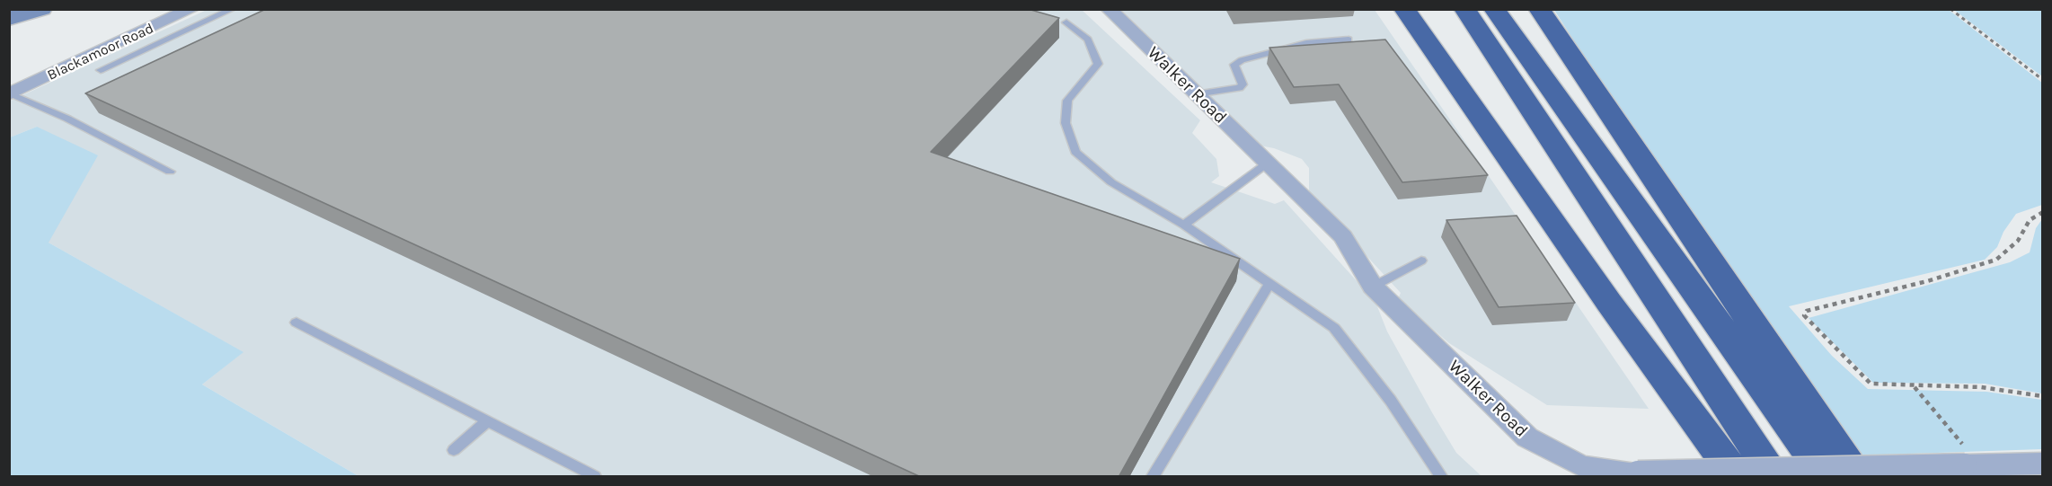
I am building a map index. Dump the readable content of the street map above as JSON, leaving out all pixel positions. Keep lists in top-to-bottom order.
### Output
{
  "streets": {
    "street": ["Blackamoor Road", "Walker Road"]
  }
}
